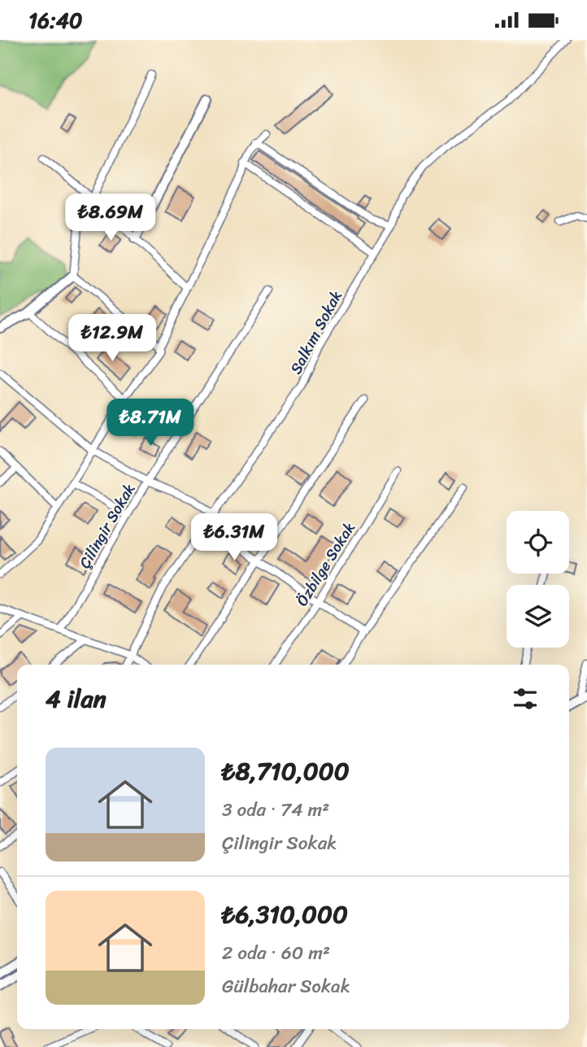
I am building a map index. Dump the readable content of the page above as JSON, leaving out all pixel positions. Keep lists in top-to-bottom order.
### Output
{
  "streets": {
    "street": ["Salkım Sokak", "Çilingir Sokak", "Özbilge Sokak"]
  },
  "page": {
    "status": "16:40",
    "price": [
      "₺8.69M",
      "₺12.9M",
      "₺8.71M",
      "₺6.31M"
    ],
    "heading": "4 ilan",
    "list": [
      {
        "name": "₺8,710,000",
        "note": "3 oda · 74 m² · Çilingir Sokak"
      },
      {
        "name": "₺6,310,000",
        "note": "2 oda · 60 m² · Gülbahar Sokak"
      }
    ]
  }
}
